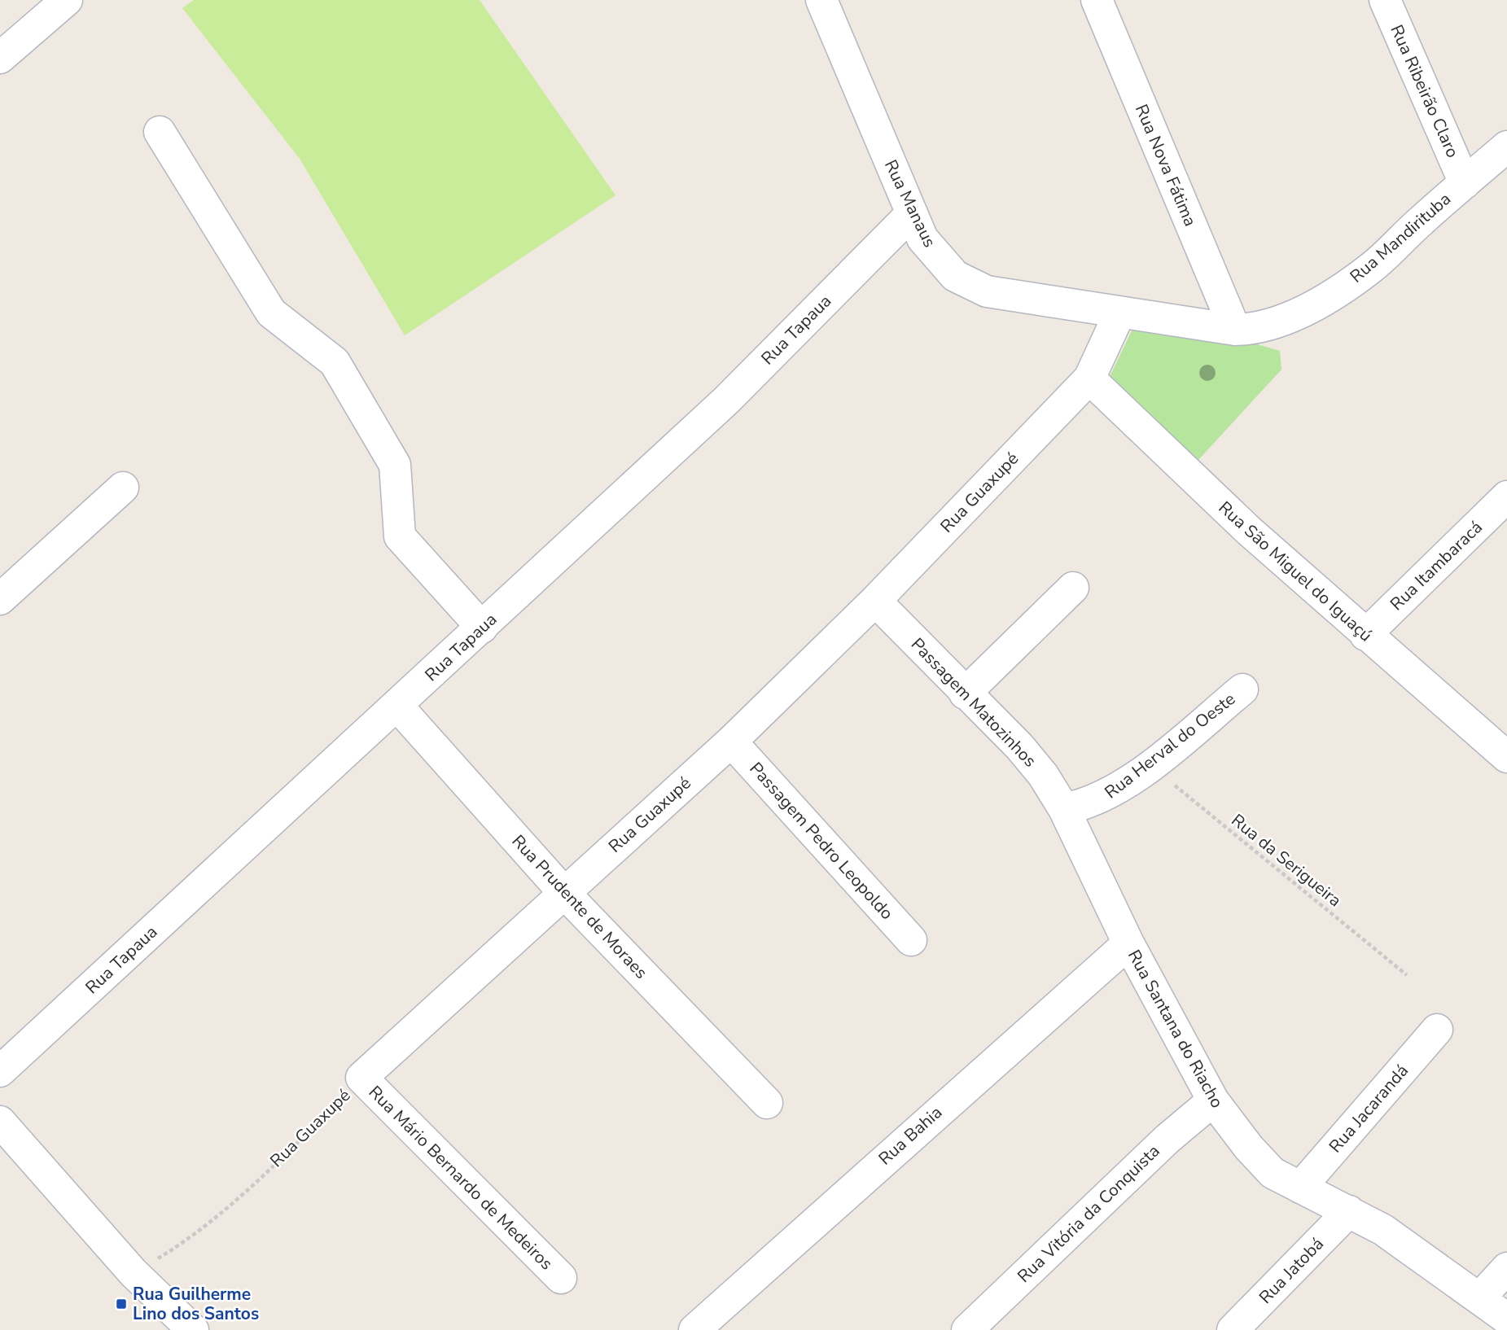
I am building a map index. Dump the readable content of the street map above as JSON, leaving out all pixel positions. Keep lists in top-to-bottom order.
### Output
{
  "streets": {
    "street": [
      "Rua Ribeirão Claro",
      "Rua Nova Fátima",
      "Rua Manaus",
      "Rua Mandirituba",
      "Rua Tapaua",
      "Rua Guaxupé",
      "Rua Itambaracá",
      "Rua São Miguel do Iguaçú",
      "Passagem Matozinhos",
      "Rua Herval do Oeste",
      "Passagem Pedro Leopoldo",
      "Rua Prudente de Moraes",
      "Rua Santana do Riacho",
      "Rua Jacarandá",
      "Rua Bahia",
      "Rua Mário Bernardo de Medeiros",
      "Rua Vitória da Conquista",
      "Rua Jatobá"
    ],
    "path": ["Rua da Serigueira"]
  },
  "crossings": [
    ["Rua Ribeirão Claro", "Rua Mandirituba"],
    ["Rua Nova Fátima", "Rua Mandirituba"],
    ["Rua Manaus", "Rua Mandirituba"],
    ["Rua Manaus", "Rua Tapaua"],
    ["Rua Manaus", "Rua Guaxupé"],
    ["Rua Mandirituba", "Rua Guaxupé"],
    ["Rua Tapaua", "Rua Prudente de Moraes"],
    ["Rua Guaxupé", "Rua São Miguel do Iguaçú"],
    ["Rua Guaxupé", "Passagem Matozinhos"],
    ["Rua Guaxupé", "Passagem Pedro Leopoldo"],
    ["Rua Guaxupé", "Rua Prudente de Moraes"],
    ["Rua Guaxupé", "Rua Mário Bernardo de Medeiros"],
    ["Rua Itambaracá", "Rua São Miguel do Iguaçú"],
    ["Passagem Matozinhos", "Rua Herval do Oeste"],
    ["Passagem Matozinhos", "Rua Santana do Riacho"],
    ["Rua Herval do Oeste", "Rua da Serigueira"],
    ["Rua Herval do Oeste", "Rua Santana do Riacho"],
    ["Rua Santana do Riacho", "Rua Jacarandá"],
    ["Rua Santana do Riacho", "Rua Bahia"],
    ["Rua Santana do Riacho", "Rua Vitória da Conquista"],
    ["Rua Santana do Riacho", "Rua Jatobá"]
  ],
  "places": {
    "transit": ["Rua Guilherme Lino dos Santos"]
  }
}
